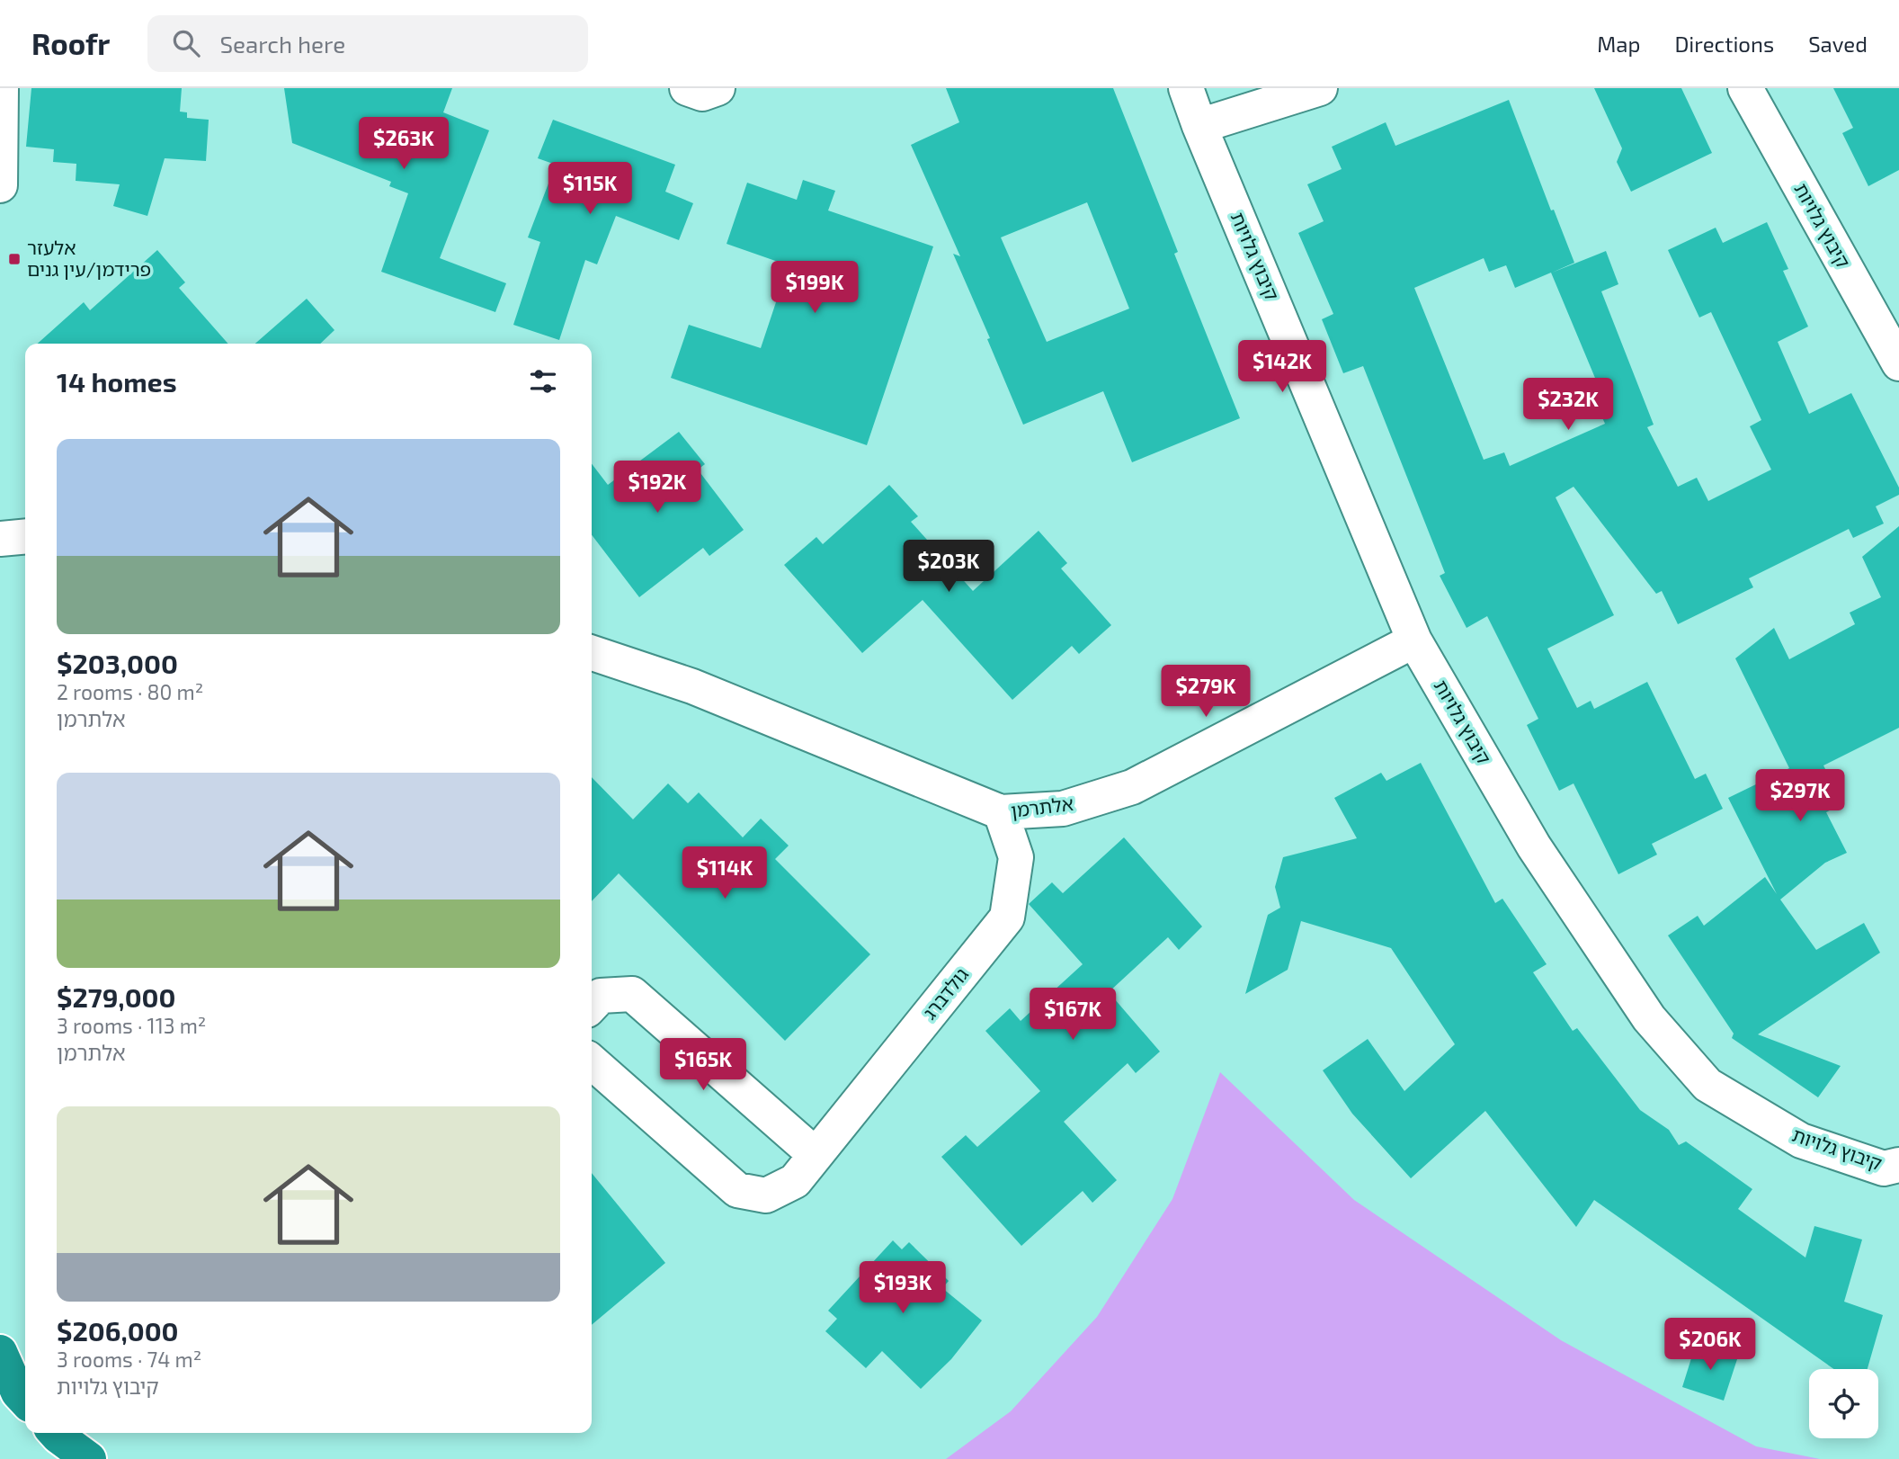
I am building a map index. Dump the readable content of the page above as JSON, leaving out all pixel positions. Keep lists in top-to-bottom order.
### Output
{
  "streets": {
    "street": ["קיבוץ גלויות", "אלתרמן", "גולדברג"]
  },
  "crossings": [
    ["קיבוץ גלויות", "אלתרמן"],
    ["אלתרמן", "גולדברג"]
  ],
  "places": {
    "transit": ["אלעזר פרידמן/עין גנים"]
  },
  "page": {
    "header": "Roofr",
    "search": "Search here",
    "nav": ["Map", "Directions", "Saved"],
    "price": [
      "$263K",
      "$115K",
      "$199K",
      "$142K",
      "$232K",
      "$192K",
      "$203K",
      "$279K",
      "$297K",
      "$114K",
      "$167K",
      "$165K",
      "$193K",
      "$206K"
    ],
    "heading": "14 homes",
    "list": [
      {
        "name": "$203,000",
        "note": "2 rooms · 80 m² · אלתרמן"
      },
      {
        "name": "$279,000",
        "note": "3 rooms · 113 m² · אלתרמן"
      },
      {
        "name": "$206,000",
        "note": "3 rooms · 74 m² · קיבוץ גלויות"
      }
    ]
  }
}
